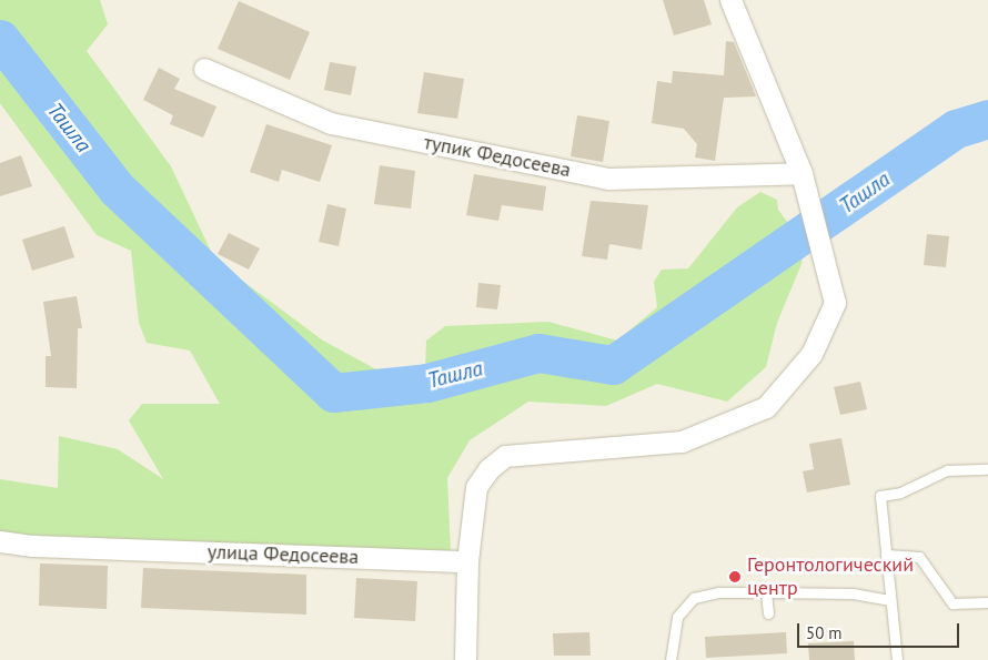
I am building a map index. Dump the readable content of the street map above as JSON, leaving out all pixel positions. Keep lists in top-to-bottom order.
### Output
{
  "streets": {
    "street": ["тупик Федосеева", "улица Федосеева"]
  },
  "water": ["Ташла"],
  "places": ["Геронтологический центр"],
  "scale_bar": "50 m"
}
